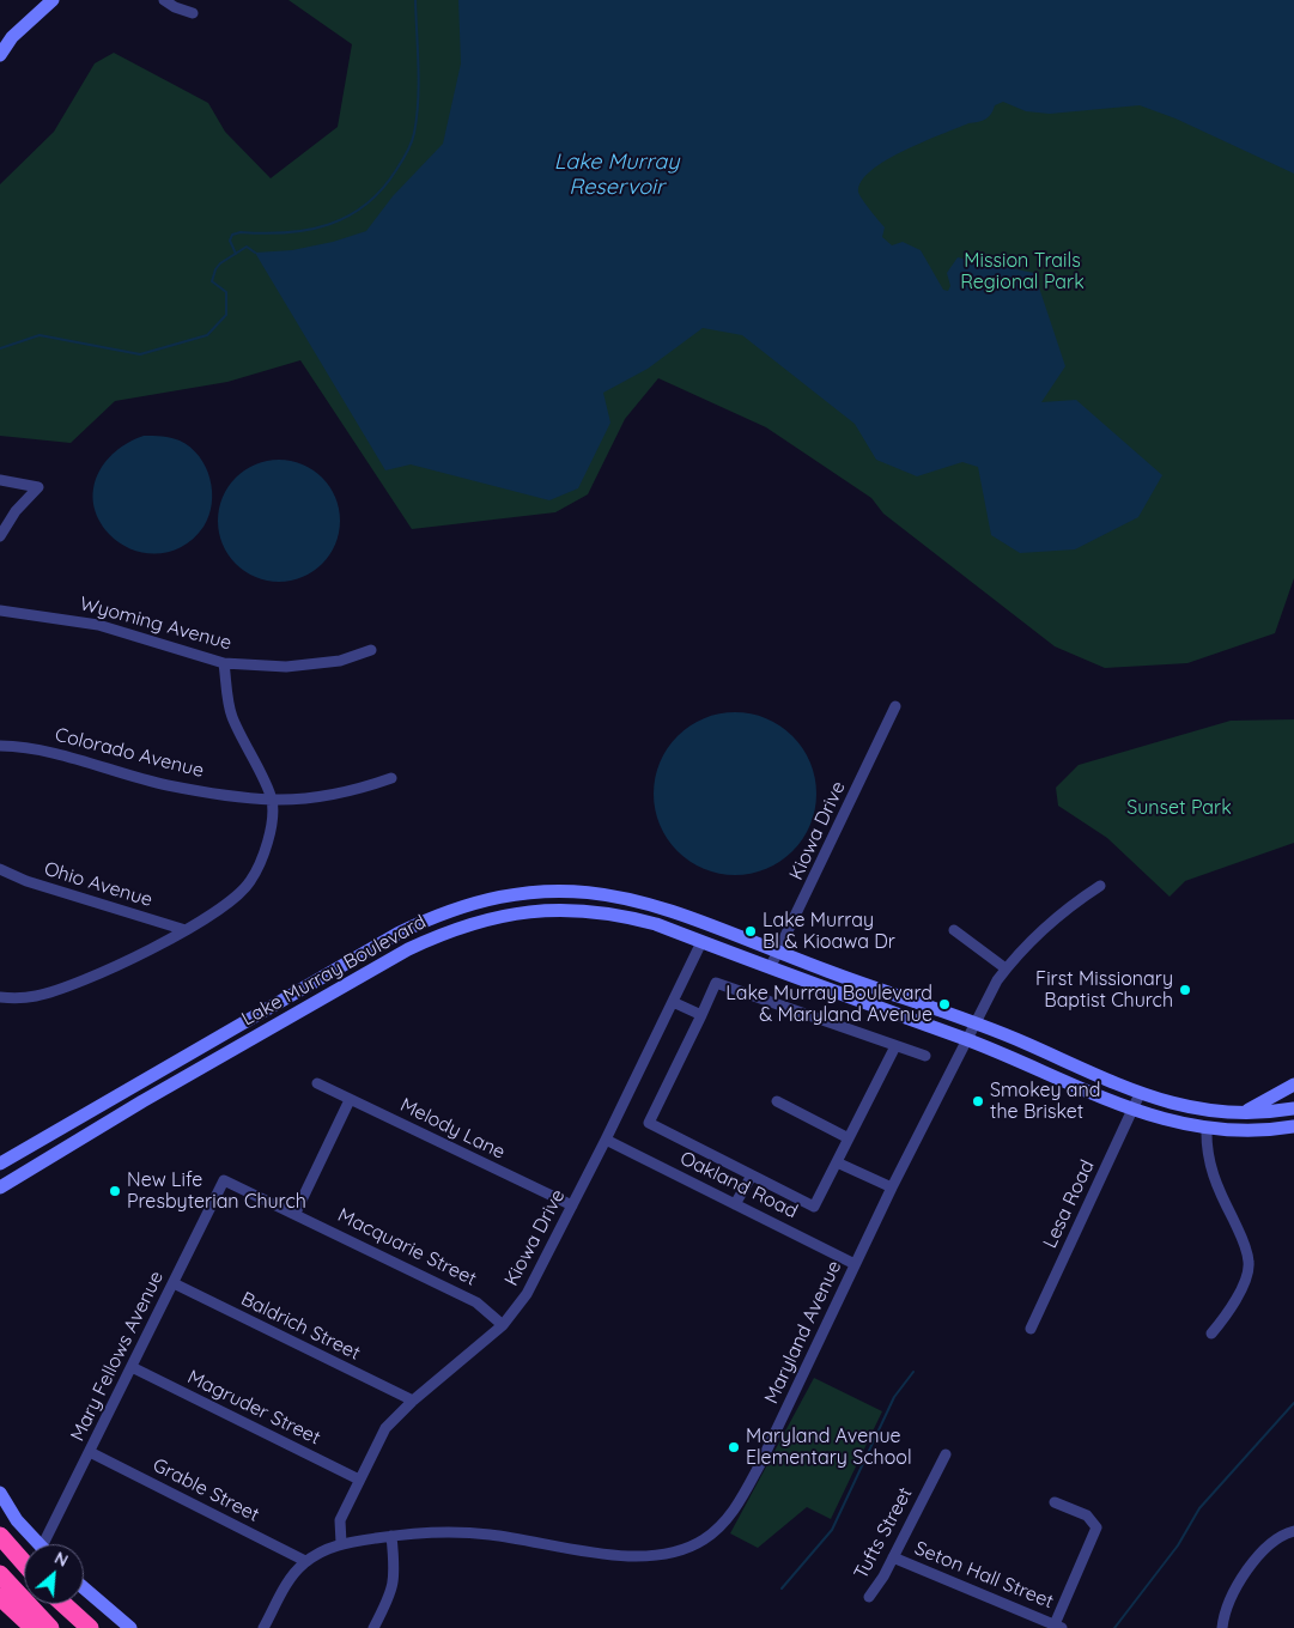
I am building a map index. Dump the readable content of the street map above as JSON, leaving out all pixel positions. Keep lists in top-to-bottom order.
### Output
{
  "streets": {
    "main road": ["Lake Murray Boulevard"],
    "street": [
      "Wyoming Avenue",
      "Colorado Avenue",
      "Kiowa Drive",
      "Ohio Avenue",
      "Melody Lane",
      "Oakland Road",
      "Lesa Road",
      "Macquarie Street",
      "Baldrich Street",
      "Maryland Avenue",
      "Mary Fellows Avenue",
      "Magruder Street",
      "Grable Street",
      "Tufts Street",
      "Seton Hall Street"
    ]
  },
  "crossings": [
    ["Kiowa Drive", "Lake Murray Boulevard"],
    ["Kiowa Drive", "Melody Lane"],
    ["Kiowa Drive", "Oakland Road"],
    ["Kiowa Drive", "Macquarie Street"],
    ["Kiowa Drive", "Baldrich Street"],
    ["Kiowa Drive", "Maryland Avenue"],
    ["Kiowa Drive", "Magruder Street"],
    ["Lake Murray Boulevard", "Lesa Road"],
    ["Lake Murray Boulevard", "Maryland Avenue"],
    ["Oakland Road", "Maryland Avenue"],
    ["Macquarie Street", "Mary Fellows Avenue"],
    ["Baldrich Street", "Mary Fellows Avenue"],
    ["Maryland Avenue", "Grable Street"],
    ["Mary Fellows Avenue", "Magruder Street"],
    ["Mary Fellows Avenue", "Grable Street"],
    ["Tufts Street", "Seton Hall Street"]
  ],
  "water": ["Lake Murray Reservoir"],
  "parks": ["Mission Trails Regional Park", "Sunset Park"],
  "places": [
    "Lake Murray Bl & Kioawa Dr",
    "First Missionary Baptist Church",
    "Lake Murray Boulevard & Maryland Avenue",
    "Smokey and the Brisket",
    "New Life Presbyterian Church",
    "Maryland Avenue Elementary School"
  ],
  "north": "top right"
}
